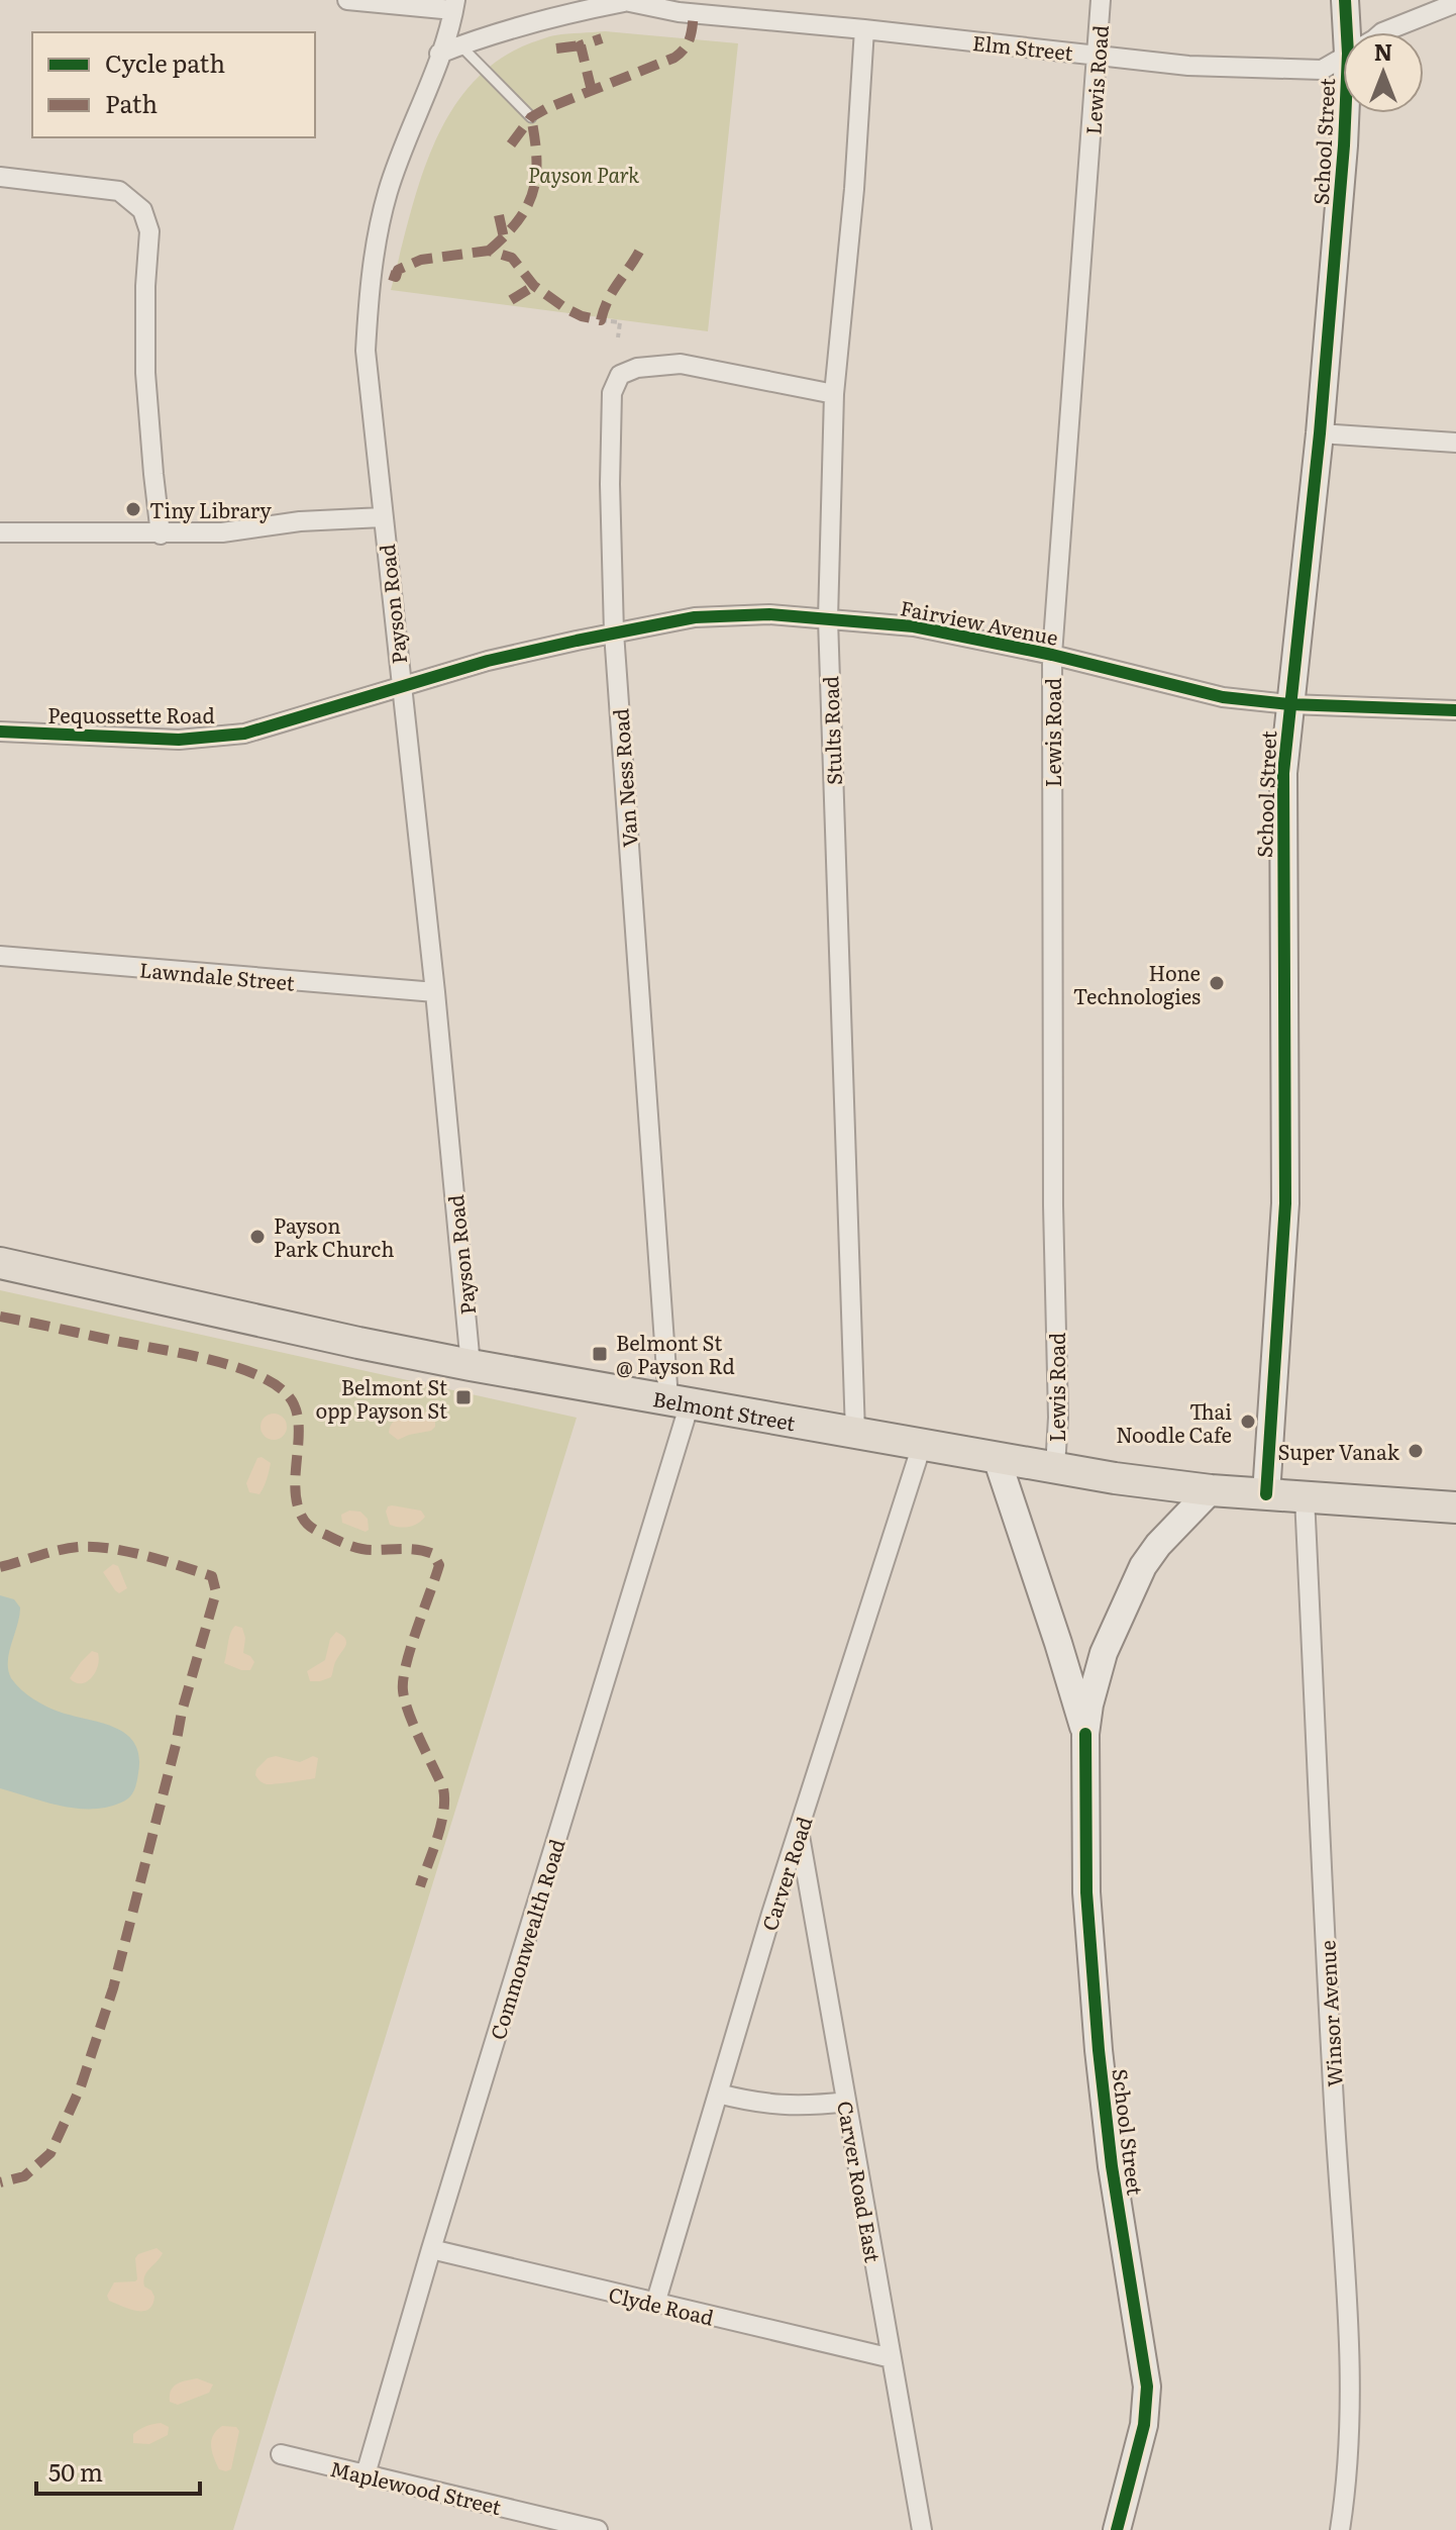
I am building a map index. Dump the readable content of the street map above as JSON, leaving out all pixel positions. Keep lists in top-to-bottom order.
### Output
{
  "streets": {
    "main road": ["Belmont Street"],
    "street": [
      "Elm Street",
      "Lewis Road",
      "School Street",
      "Payson Road",
      "Fairview Avenue",
      "Pequossette Road",
      "Stults Road",
      "Van Ness Road",
      "Lawndale Street",
      "Carver Road",
      "Commonwealth Road",
      "Winsor Avenue",
      "Carver Road East",
      "Clyde Road",
      "Maplewood Street"
    ]
  },
  "crossings": [
    ["Elm Street", "Lewis Road"],
    ["Elm Street", "Payson Road"],
    ["Elm Street", "Stults Road"],
    ["Lewis Road", "Fairview Avenue"],
    ["Lewis Road", "Belmont Street"],
    ["School Street", "Fairview Avenue"],
    ["School Street", "Belmont Street"],
    ["Payson Road", "Fairview Avenue"],
    ["Payson Road", "Pequossette Road"],
    ["Payson Road", "Lawndale Street"],
    ["Payson Road", "Belmont Street"],
    ["Fairview Avenue", "Pequossette Road"],
    ["Fairview Avenue", "Stults Road"],
    ["Fairview Avenue", "Van Ness Road"],
    ["Stults Road", "Van Ness Road"],
    ["Stults Road", "Belmont Street"],
    ["Van Ness Road", "Belmont Street"],
    ["Van Ness Road", "Commonwealth Road"],
    ["Belmont Street", "Carver Road"],
    ["Belmont Street", "Commonwealth Road"],
    ["Belmont Street", "Winsor Avenue"],
    ["Carver Road", "Carver Road East"],
    ["Carver Road", "Clyde Road"],
    ["Commonwealth Road", "Clyde Road"],
    ["Commonwealth Road", "Maplewood Street"],
    ["Carver Road East", "Clyde Road"]
  ],
  "parks": ["Payson Park"],
  "places": {
    "other": [
      "Tiny Library",
      "Hone Technologies",
      "Payson Park Church",
      "Thai Noodle Cafe",
      "Super Vanak"
    ],
    "transit": ["Belmont St @ Payson Rd", "Belmont St opp Payson St"]
  },
  "legend": ["Cycle path", "Path"],
  "scale_bar": "50 m",
  "north": "top"
}
